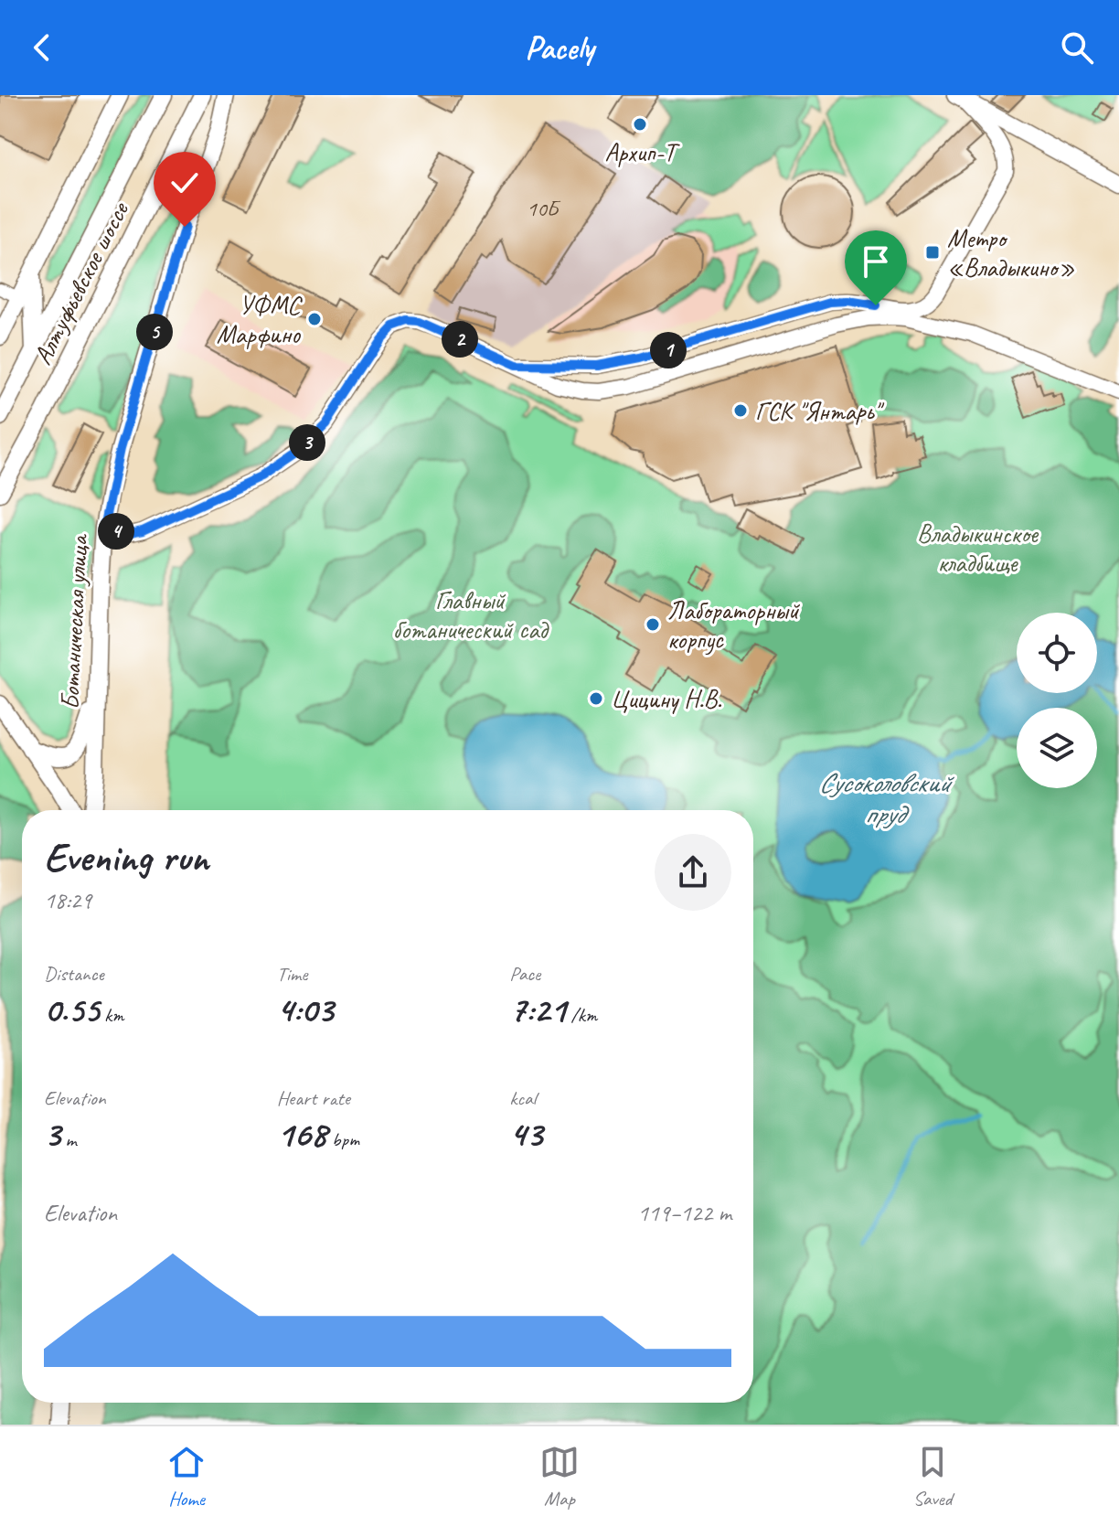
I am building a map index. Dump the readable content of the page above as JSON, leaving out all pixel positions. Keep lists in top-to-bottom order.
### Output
{
  "streets": {
    "main road": ["Алтуфьевское шоссе", "Ботаническая улица"]
  },
  "water": ["Сусоколовский пруд"],
  "parks": ["Владыкинское кладбище", "Главный ботанический сад"],
  "places": {
    "other": [
      "Архип-Т",
      "УФМС Марфино",
      "ГСК \"Янтарь\"",
      "Лабораторный корпус",
      "Цицину Н.В."
    ],
    "transit": ["Метро «Владыкино»"]
  },
  "house_numbers": ["10Б"],
  "page": {
    "header": "Pacely",
    "pins": [
      "5",
      "2",
      "1",
      "3",
      "4"
    ],
    "heading": ["Evening run", "18:29"],
    "stats": [
      ["Distance", "0.55 km"],
      ["Time", "4:03"],
      ["Pace", "7:21 /km"],
      ["Elevation", "3 m"],
      ["Heart rate", "168 bpm"],
      ["kcal", "43"]
    ],
    "chart": ["Elevation", "119–122 m"],
    "tabs": ["Home", "Map", "Saved"]
  }
}
